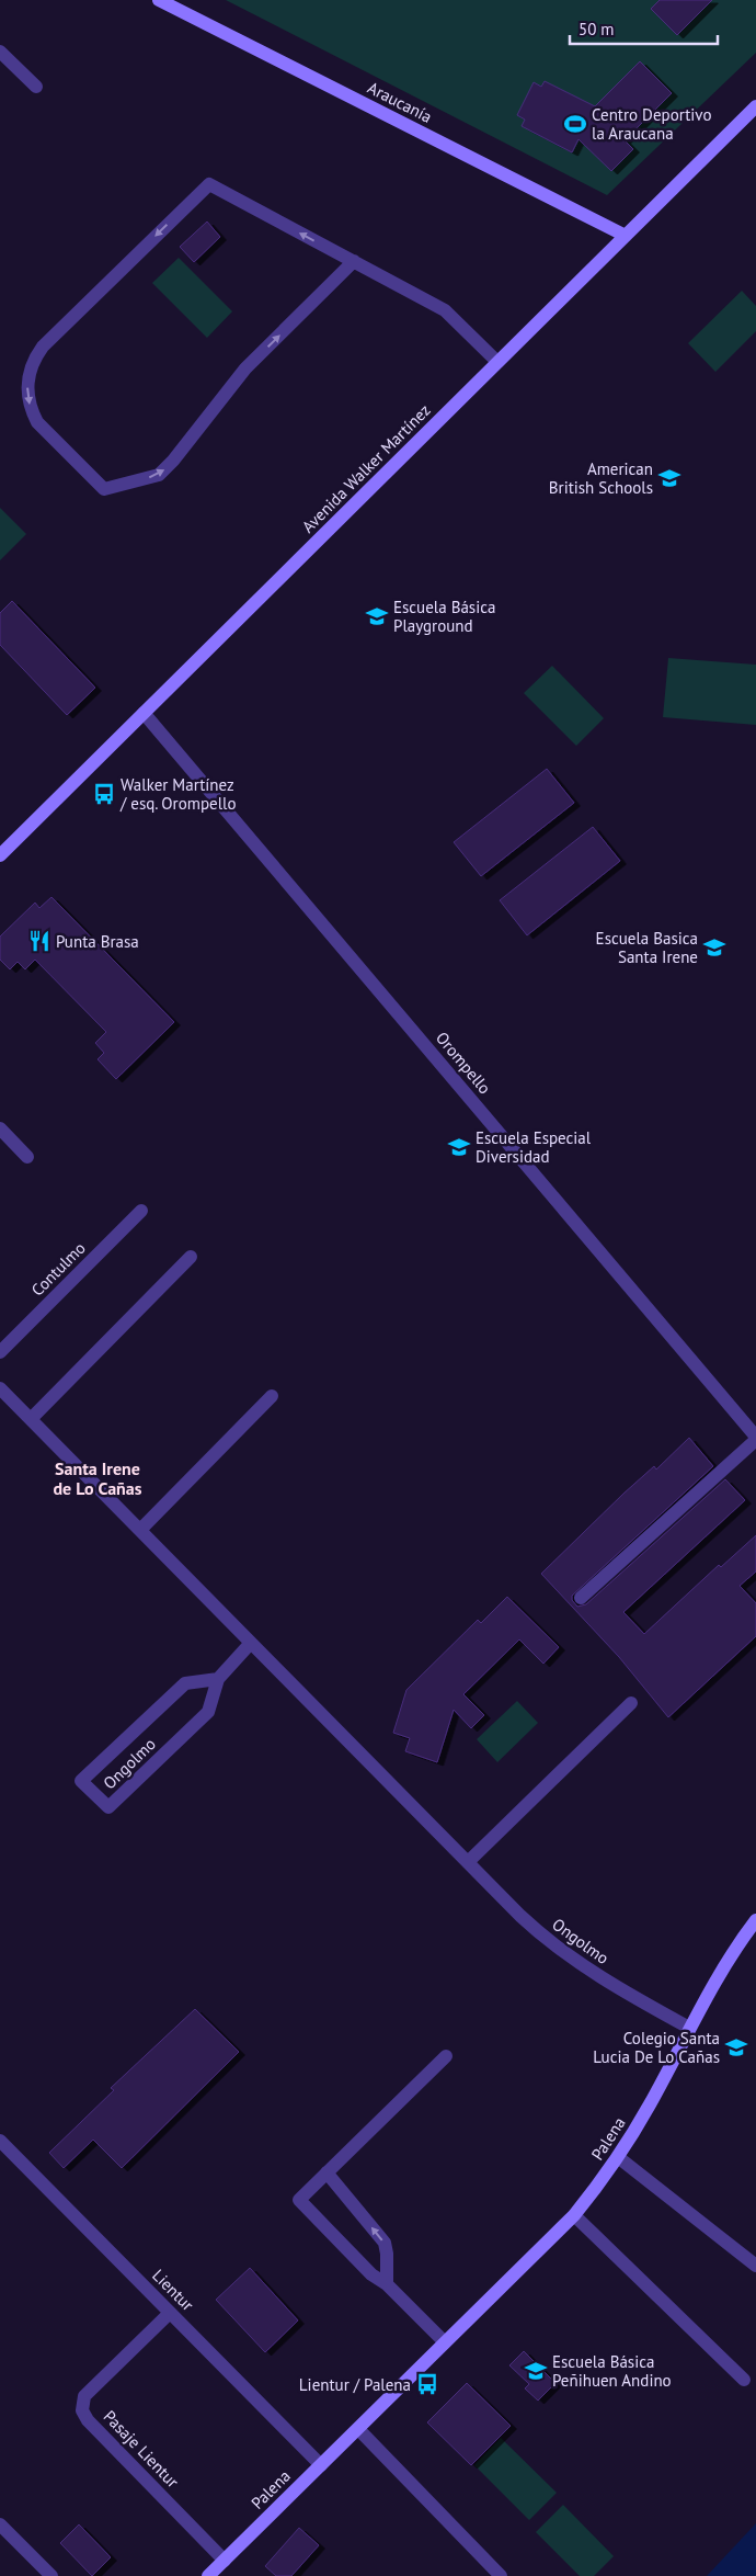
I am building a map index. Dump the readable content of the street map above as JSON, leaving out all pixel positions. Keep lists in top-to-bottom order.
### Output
{
  "streets": {
    "street": [
      "Araucanía",
      "Avenida Walker Martínez",
      "Orompello",
      "Contulmo",
      "Ongolmo",
      "Palena",
      "Lientur",
      "Pasaje Lientur"
    ]
  },
  "crossings": [
    ["Araucanía", "Avenida Walker Martínez"],
    ["Avenida Walker Martínez", "Orompello"],
    ["Ongolmo", "Palena"],
    ["Palena", "Lientur"],
    ["Palena", "Pasaje Lientur"],
    ["Lientur", "Pasaje Lientur"]
  ],
  "districts": ["Santa Irene de Lo Cañas"],
  "places": {
    "sports": ["Centro Deportivo la Araucana"],
    "school or university": [
      "American British Schools",
      "Escuela Básica Playground",
      "Escuela Basica Santa Irene",
      "Escuela Especial Diversidad",
      "Colegio Santa Lucia De Lo Cañas",
      "Escuela Básica Peñihuen Andino"
    ],
    "bus stop": ["Walker Martínez / esq. Orompello", "Lientur / Palena"],
    "restaurant": ["Punta Brasa"]
  },
  "scale_bar": "50 m"
}
